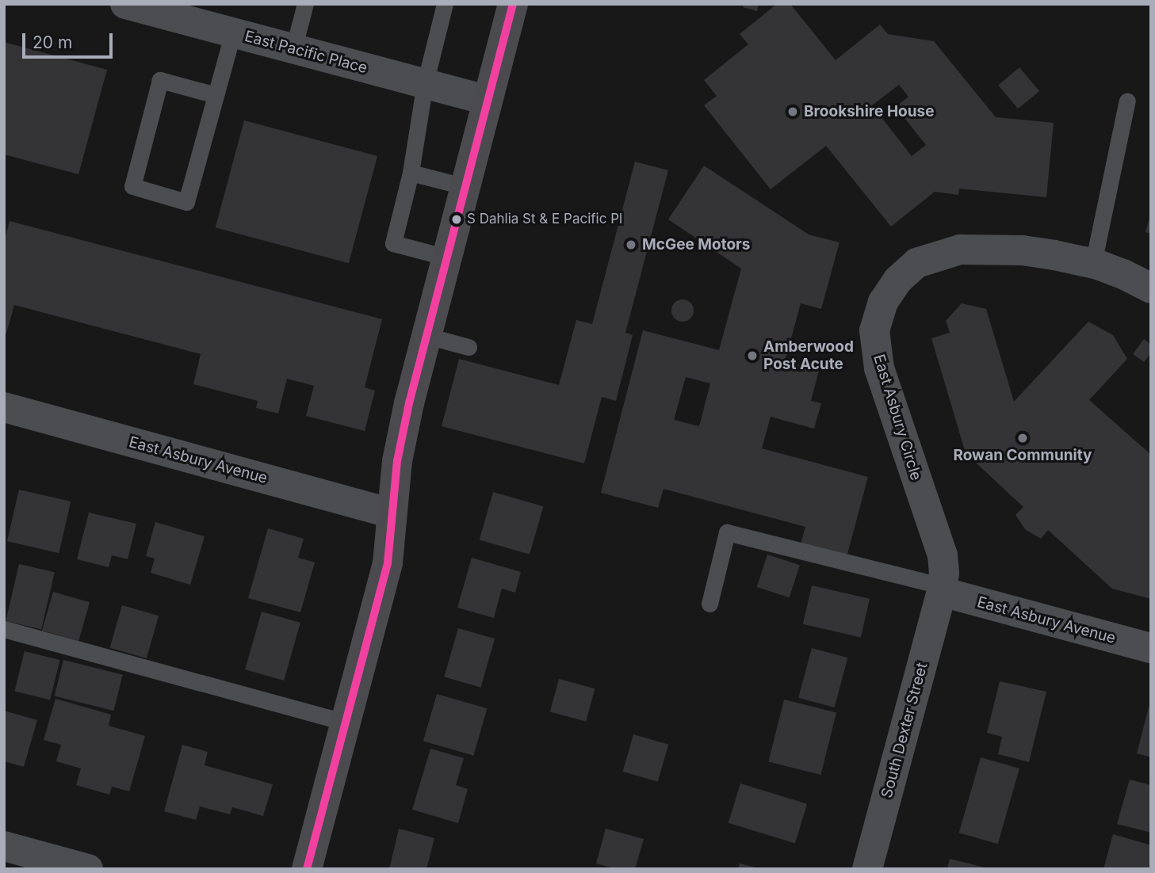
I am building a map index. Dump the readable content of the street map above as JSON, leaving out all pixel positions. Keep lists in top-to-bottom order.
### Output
{
  "streets": {
    "street": [
      "East Pacific Place",
      "East Asbury Circle",
      "East Asbury Avenue",
      "South Dexter Street"
    ]
  },
  "crossings": [
    ["East Asbury Circle", "East Asbury Avenue"],
    ["East Asbury Circle", "South Dexter Street"],
    ["East Asbury Avenue", "South Dexter Street"]
  ],
  "places": [
    "Brookshire House",
    "S Dahlia St & E Pacific Pl",
    "McGee Motors",
    "Amberwood Post Acute",
    "Rowan Community"
  ],
  "scale_bar": "20 m"
}
